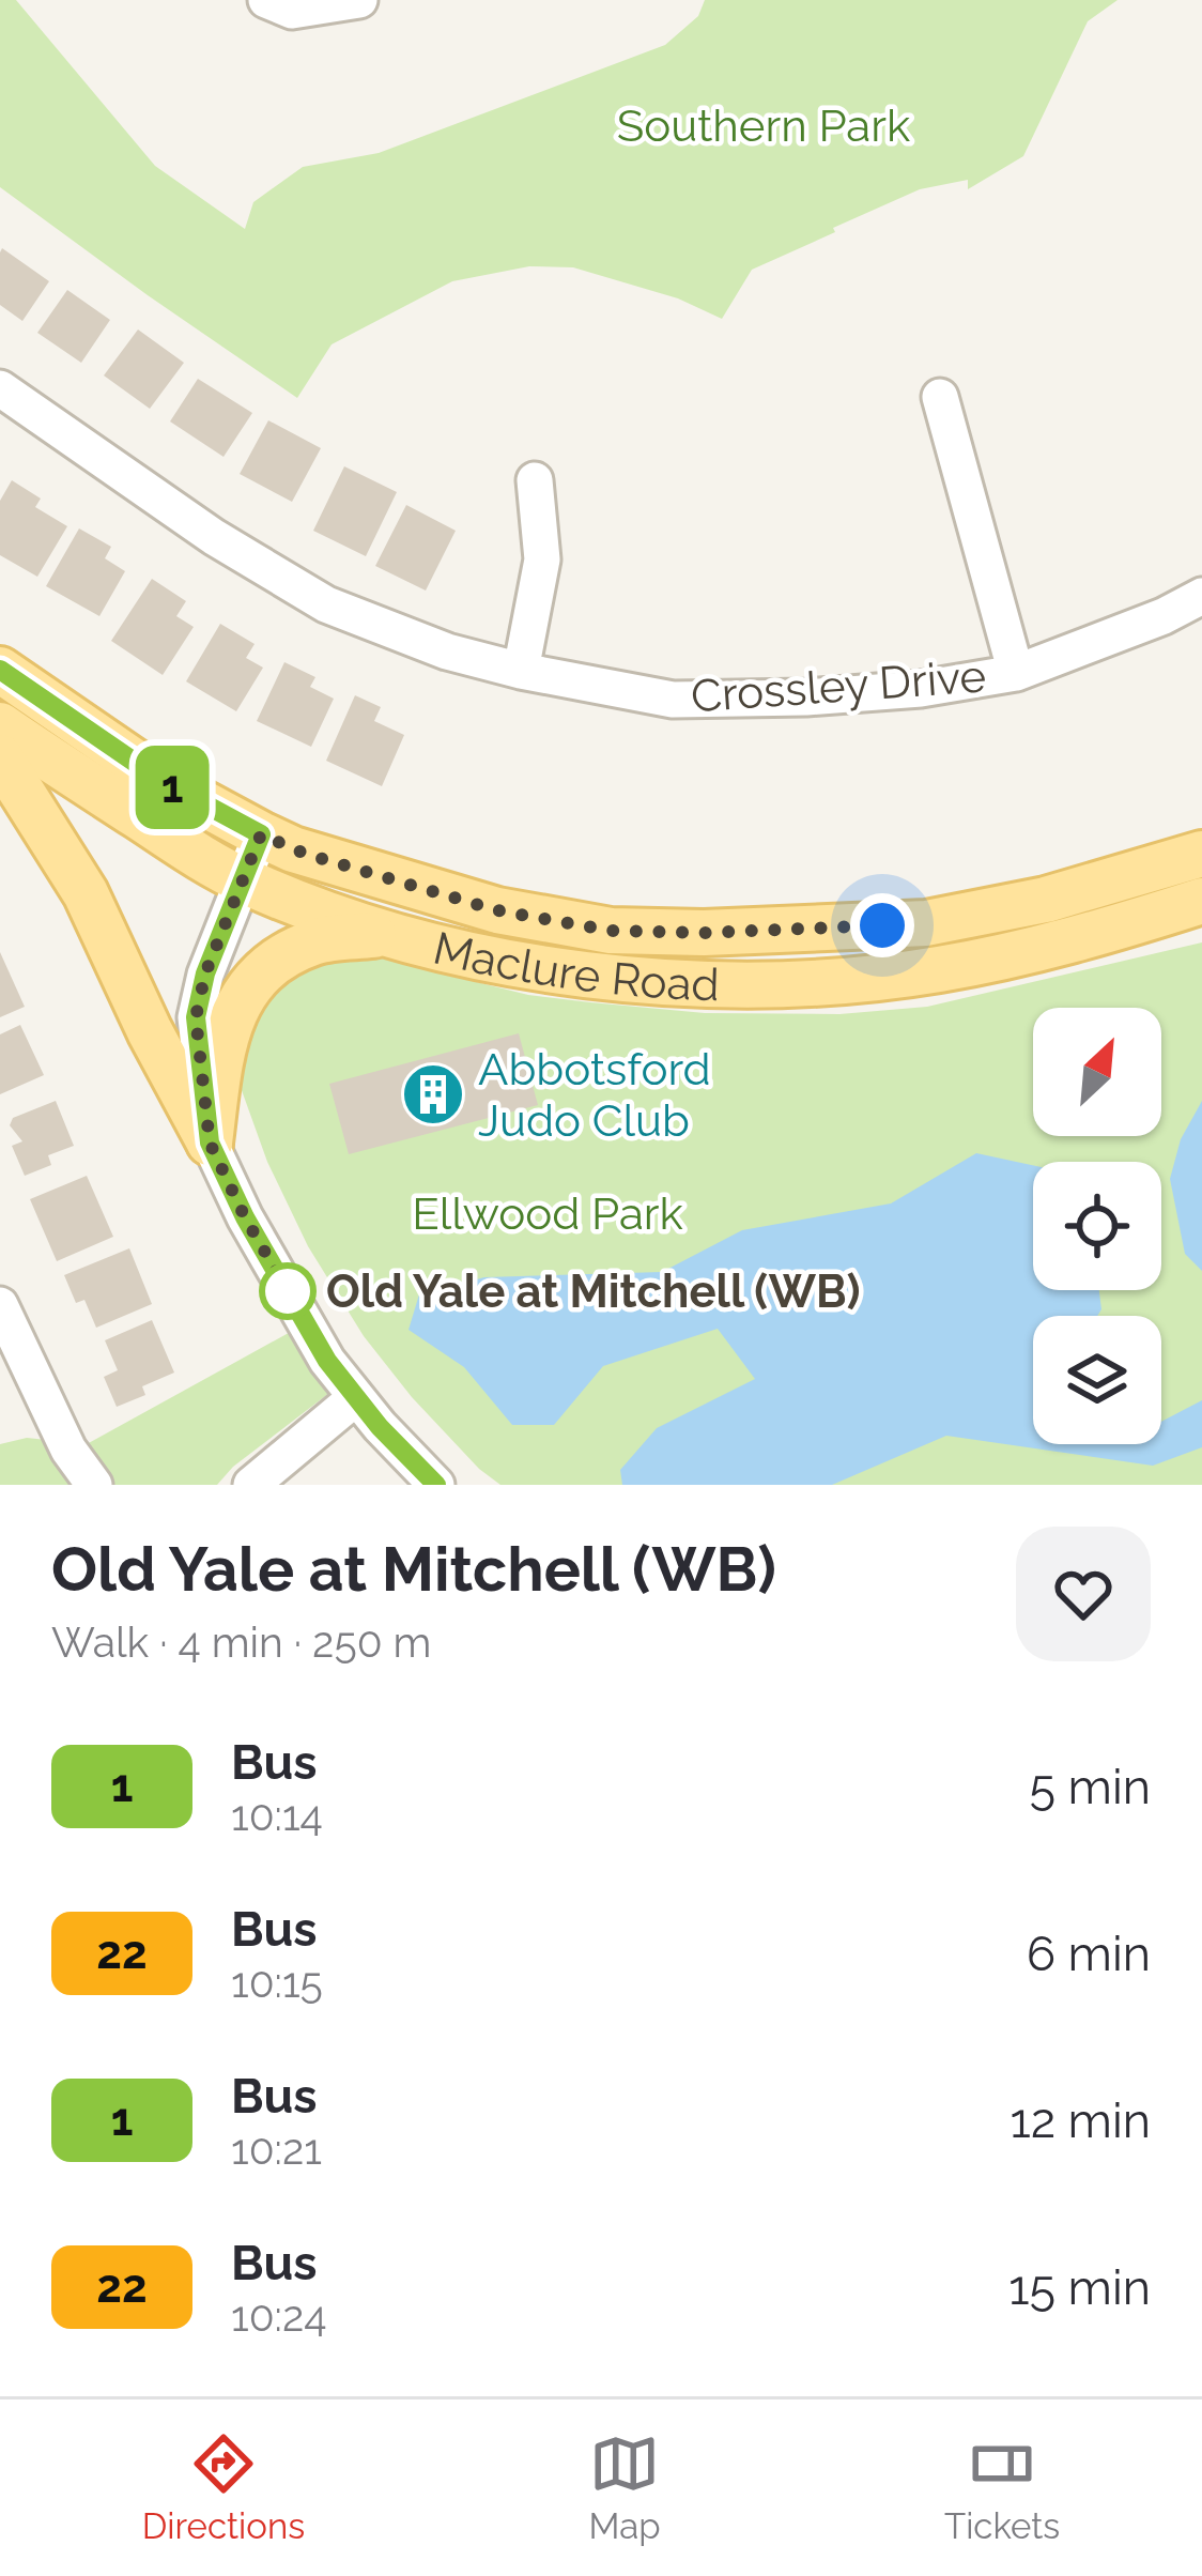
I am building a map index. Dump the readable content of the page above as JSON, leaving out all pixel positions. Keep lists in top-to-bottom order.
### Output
{
  "streets": {
    "main road": ["Maclure Road"],
    "street": ["Crossley Drive"]
  },
  "parks": ["Southern Park", "Ellwood Park"],
  "places": {
    "building": ["Abbotsford Judo Club"],
    "other": ["Old Yale at Mitchell (WB)"]
  },
  "lines": ["bus line 1"],
  "north": "top right",
  "page": {
    "on_map": "1",
    "heading": ["Old Yale at Mitchell (WB)", "Walk · 4 min · 250 m"],
    "list": [
      {
        "mark": "1",
        "name": "Bus",
        "note": "10:14",
        "value": "5 min"
      },
      {
        "mark": "22",
        "name": "Bus",
        "note": "10:15",
        "value": "6 min"
      },
      {
        "mark": "1",
        "name": "Bus",
        "note": "10:21",
        "value": "12 min"
      },
      {
        "mark": "22",
        "name": "Bus",
        "note": "10:24",
        "value": "15 min"
      }
    ],
    "tabs": ["Directions", "Map", "Tickets"]
  }
}
